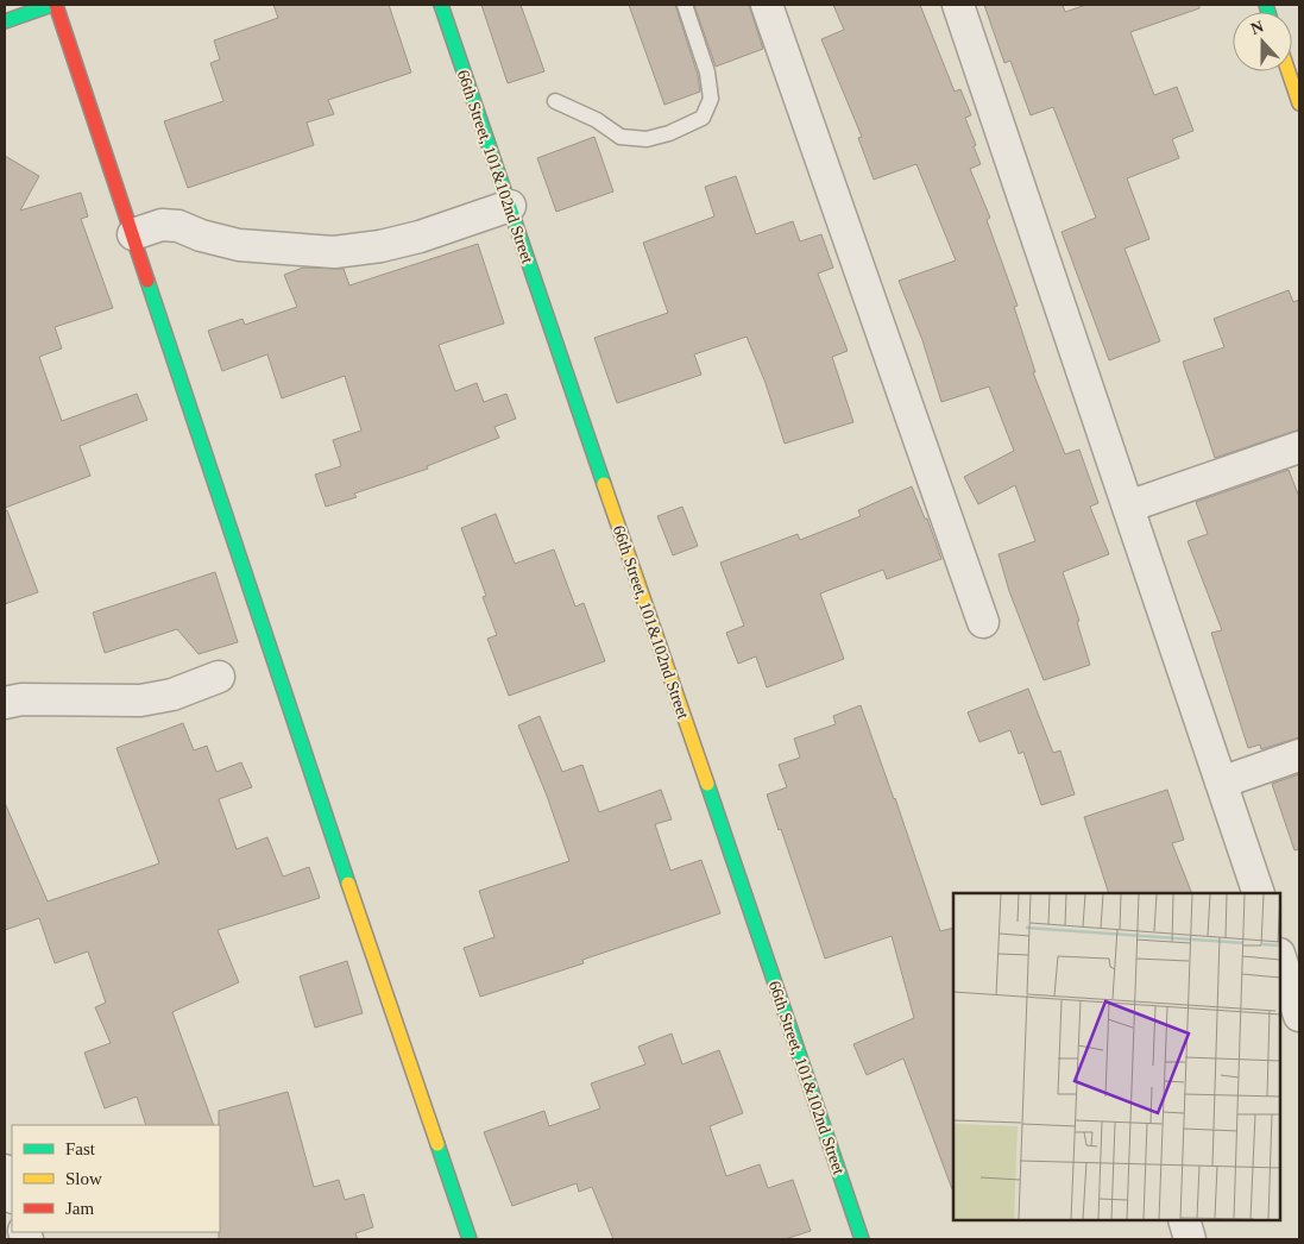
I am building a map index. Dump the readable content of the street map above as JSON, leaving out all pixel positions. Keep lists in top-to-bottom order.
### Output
{
  "streets": {
    "street": ["66th Street, 101&102nd Street"]
  },
  "legend": ["Fast", "Slow", "Jam"],
  "north": "top"
}
